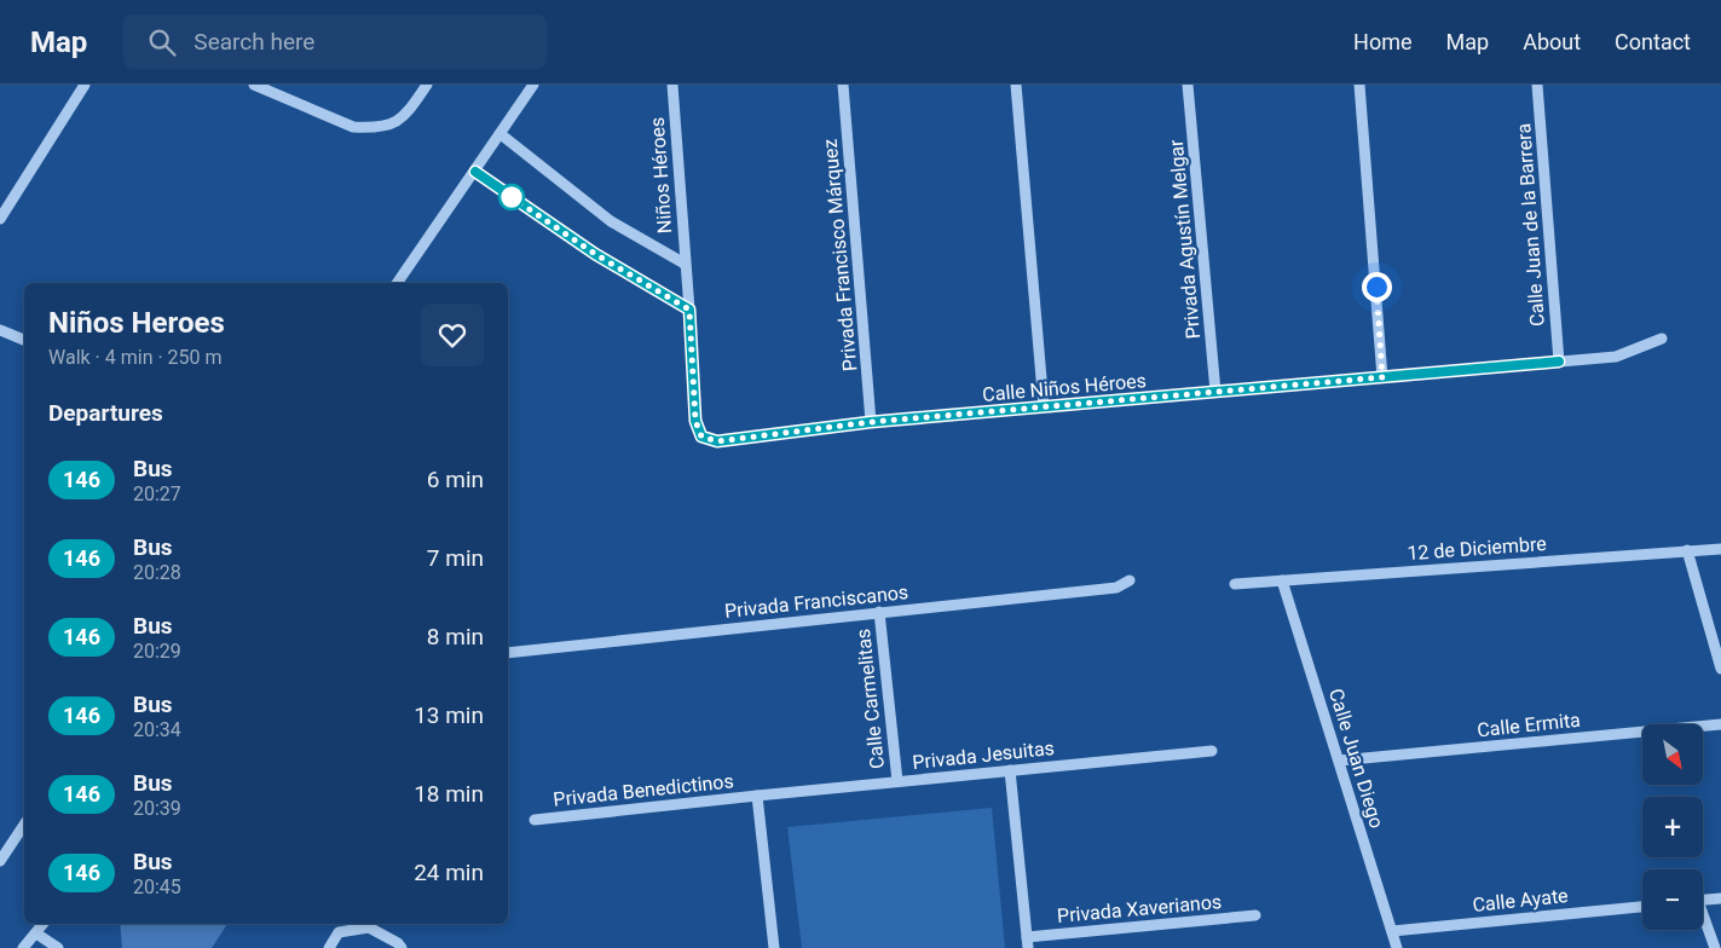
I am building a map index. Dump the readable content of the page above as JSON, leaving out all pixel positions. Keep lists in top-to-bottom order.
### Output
{
  "streets": {
    "street": [
      "Niños Héroes",
      "Calle Juan de la Barrera",
      "Privada Agustín Melgar",
      "Privada Francisco Márquez",
      "Calle Niños Héroes",
      "12 de Diciembre",
      "Privada Franciscanos",
      "Calle Carmelitas",
      "Calle Ermita",
      "Privada Jesuitas",
      "Calle Juan Diego",
      "Privada Benedictinos",
      "Calle Ayate",
      "Privada Xaverianos"
    ]
  },
  "crossings": [
    ["Niños Héroes", "Calle Niños Héroes"],
    ["Calle Juan de la Barrera", "Calle Niños Héroes"],
    ["Privada Agustín Melgar", "Calle Niños Héroes"],
    ["Privada Francisco Márquez", "Calle Niños Héroes"],
    ["12 de Diciembre", "Calle Juan Diego"],
    ["Privada Franciscanos", "Calle Carmelitas"],
    ["Calle Carmelitas", "Privada Jesuitas"],
    ["Calle Ermita", "Calle Juan Diego"],
    ["Privada Jesuitas", "Privada Benedictinos"],
    ["Calle Juan Diego", "Calle Ayate"]
  ],
  "lines": ["bus line 146"],
  "north": "bottom right",
  "page": {
    "header": "Map",
    "search": "Search here",
    "nav": [
      "Home",
      "Map",
      "About",
      "Contact"
    ],
    "heading": [
      ["Niños Heroes", "Walk · 4 min · 250 m"],
      "Departures"
    ],
    "list": [
      {
        "mark": "146",
        "name": "Bus",
        "note": "20:27",
        "value": "6 min"
      },
      {
        "mark": "146",
        "name": "Bus",
        "note": "20:28",
        "value": "7 min"
      },
      {
        "mark": "146",
        "name": "Bus",
        "note": "20:29",
        "value": "8 min"
      },
      {
        "mark": "146",
        "name": "Bus",
        "note": "20:34",
        "value": "13 min"
      },
      {
        "mark": "146",
        "name": "Bus",
        "note": "20:39",
        "value": "18 min"
      },
      {
        "mark": "146",
        "name": "Bus",
        "note": "20:45",
        "value": "24 min"
      }
    ],
    "map_buttons": ["+", "−"]
  }
}
